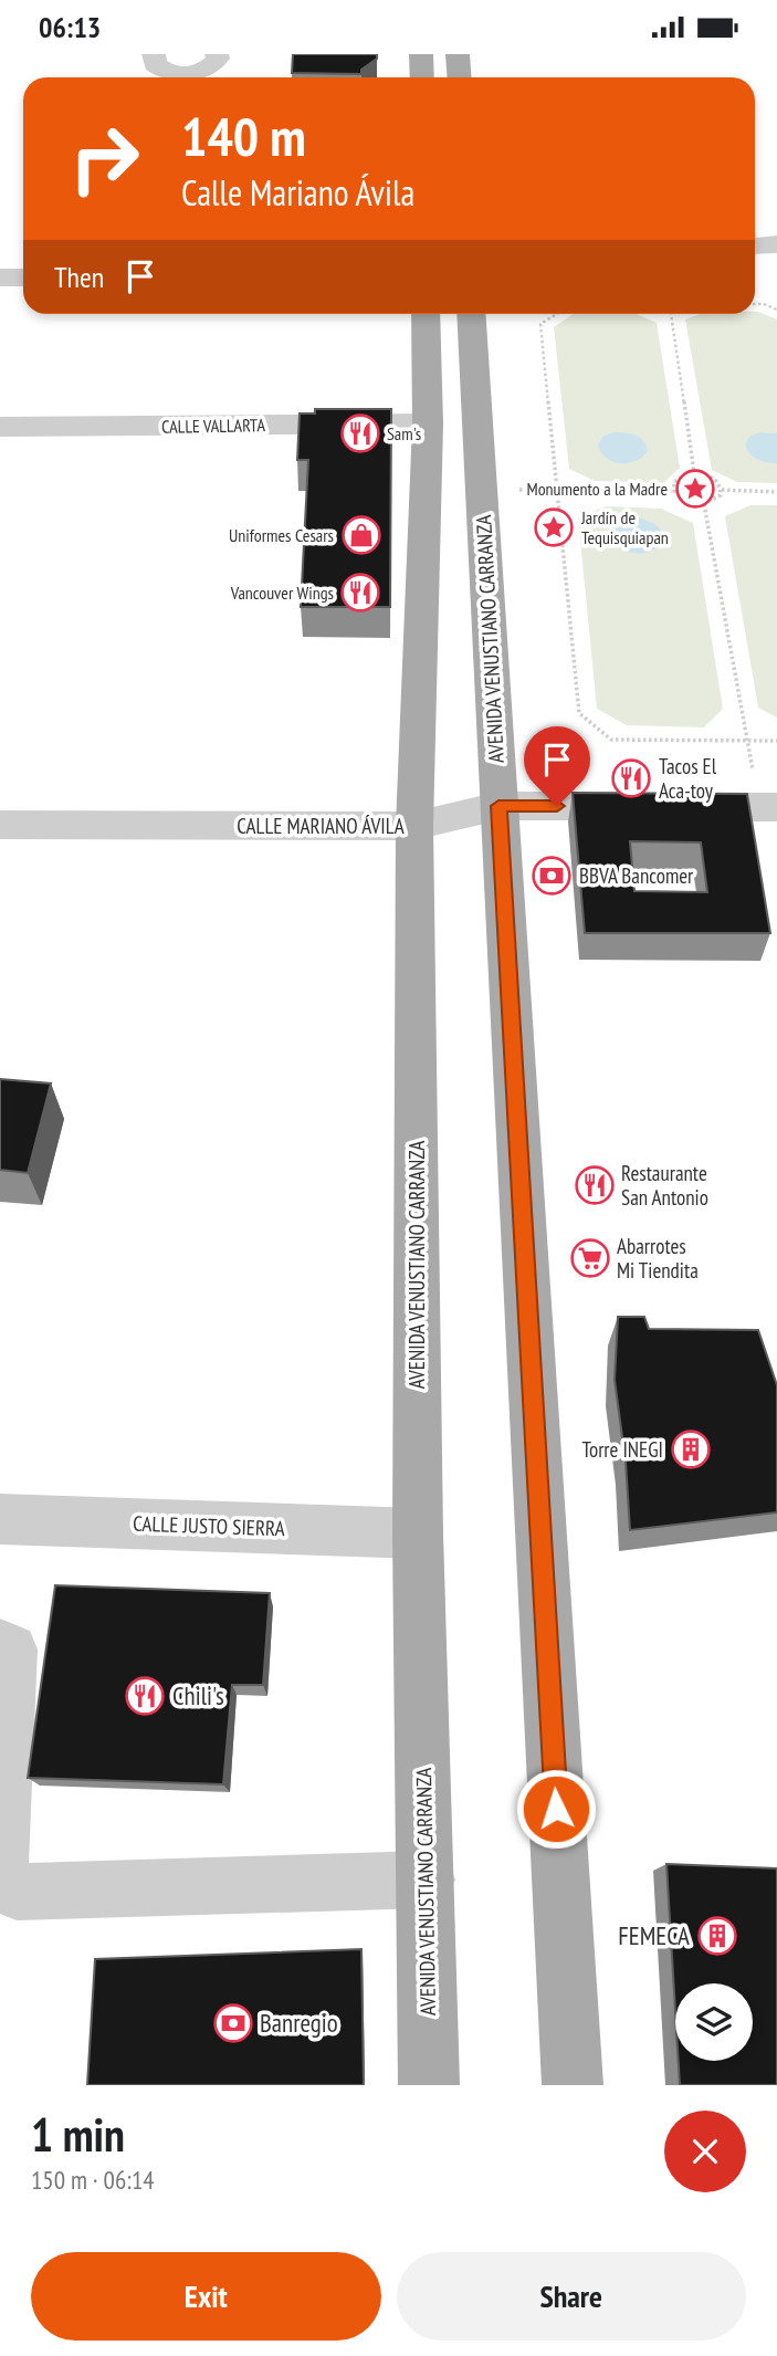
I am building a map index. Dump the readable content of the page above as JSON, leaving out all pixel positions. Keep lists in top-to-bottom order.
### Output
{
  "streets": {
    "main road": ["AVENIDA VENUSTIANO CARRANZA"],
    "street": ["CALLE VALLARTA", "CALLE MARIANO ÁVILA", "CALLE JUSTO SIERRA"]
  },
  "crossings": [
    ["CALLE VALLARTA", "AVENIDA VENUSTIANO CARRANZA"],
    ["AVENIDA VENUSTIANO CARRANZA", "CALLE MARIANO ÁVILA"],
    ["AVENIDA VENUSTIANO CARRANZA", "CALLE JUSTO SIERRA"]
  ],
  "places": {
    "restaurant": [
      "Sam's",
      "Vancouver Wings",
      "Tacos El Aca-toy",
      "Restaurante San Antonio",
      "Chili's"
    ],
    "place": ["Monumento a la Madre", "Jardín de Tequisquiapan"],
    "shop": ["Uniformes Cesars"],
    "bank": ["BBVA Bancomer", "Banregio"],
    "supermarket": ["Abarrotes Mi Tiendita"],
    "building": ["Torre INEGI", "FEMECA"]
  },
  "page": {
    "status": "06:13",
    "turn": ["140 m", "Calle Mariano Ávila"],
    "then": "Then",
    "heading": ["1 min", "150 m · 06:14"],
    "buttons": ["Exit", "Share"]
  }
}
